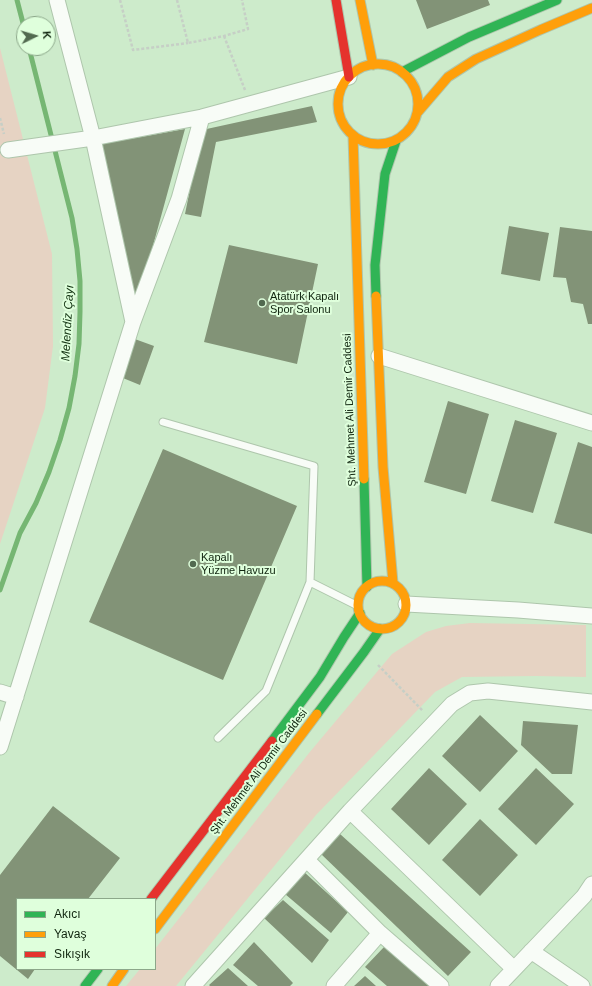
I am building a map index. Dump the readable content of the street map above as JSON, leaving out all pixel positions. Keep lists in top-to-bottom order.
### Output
{
  "streets": {
    "main road": ["Şht. Mehmet Ali Demir Caddesi"]
  },
  "water": ["Melendiz Çayı"],
  "places": ["Atatürk Kapalı Spor Salonu", "Kapalı Yüzme Havuzu"],
  "legend": ["Akıcı", "Yavaş", "Sıkışık"],
  "north": "right"
}
